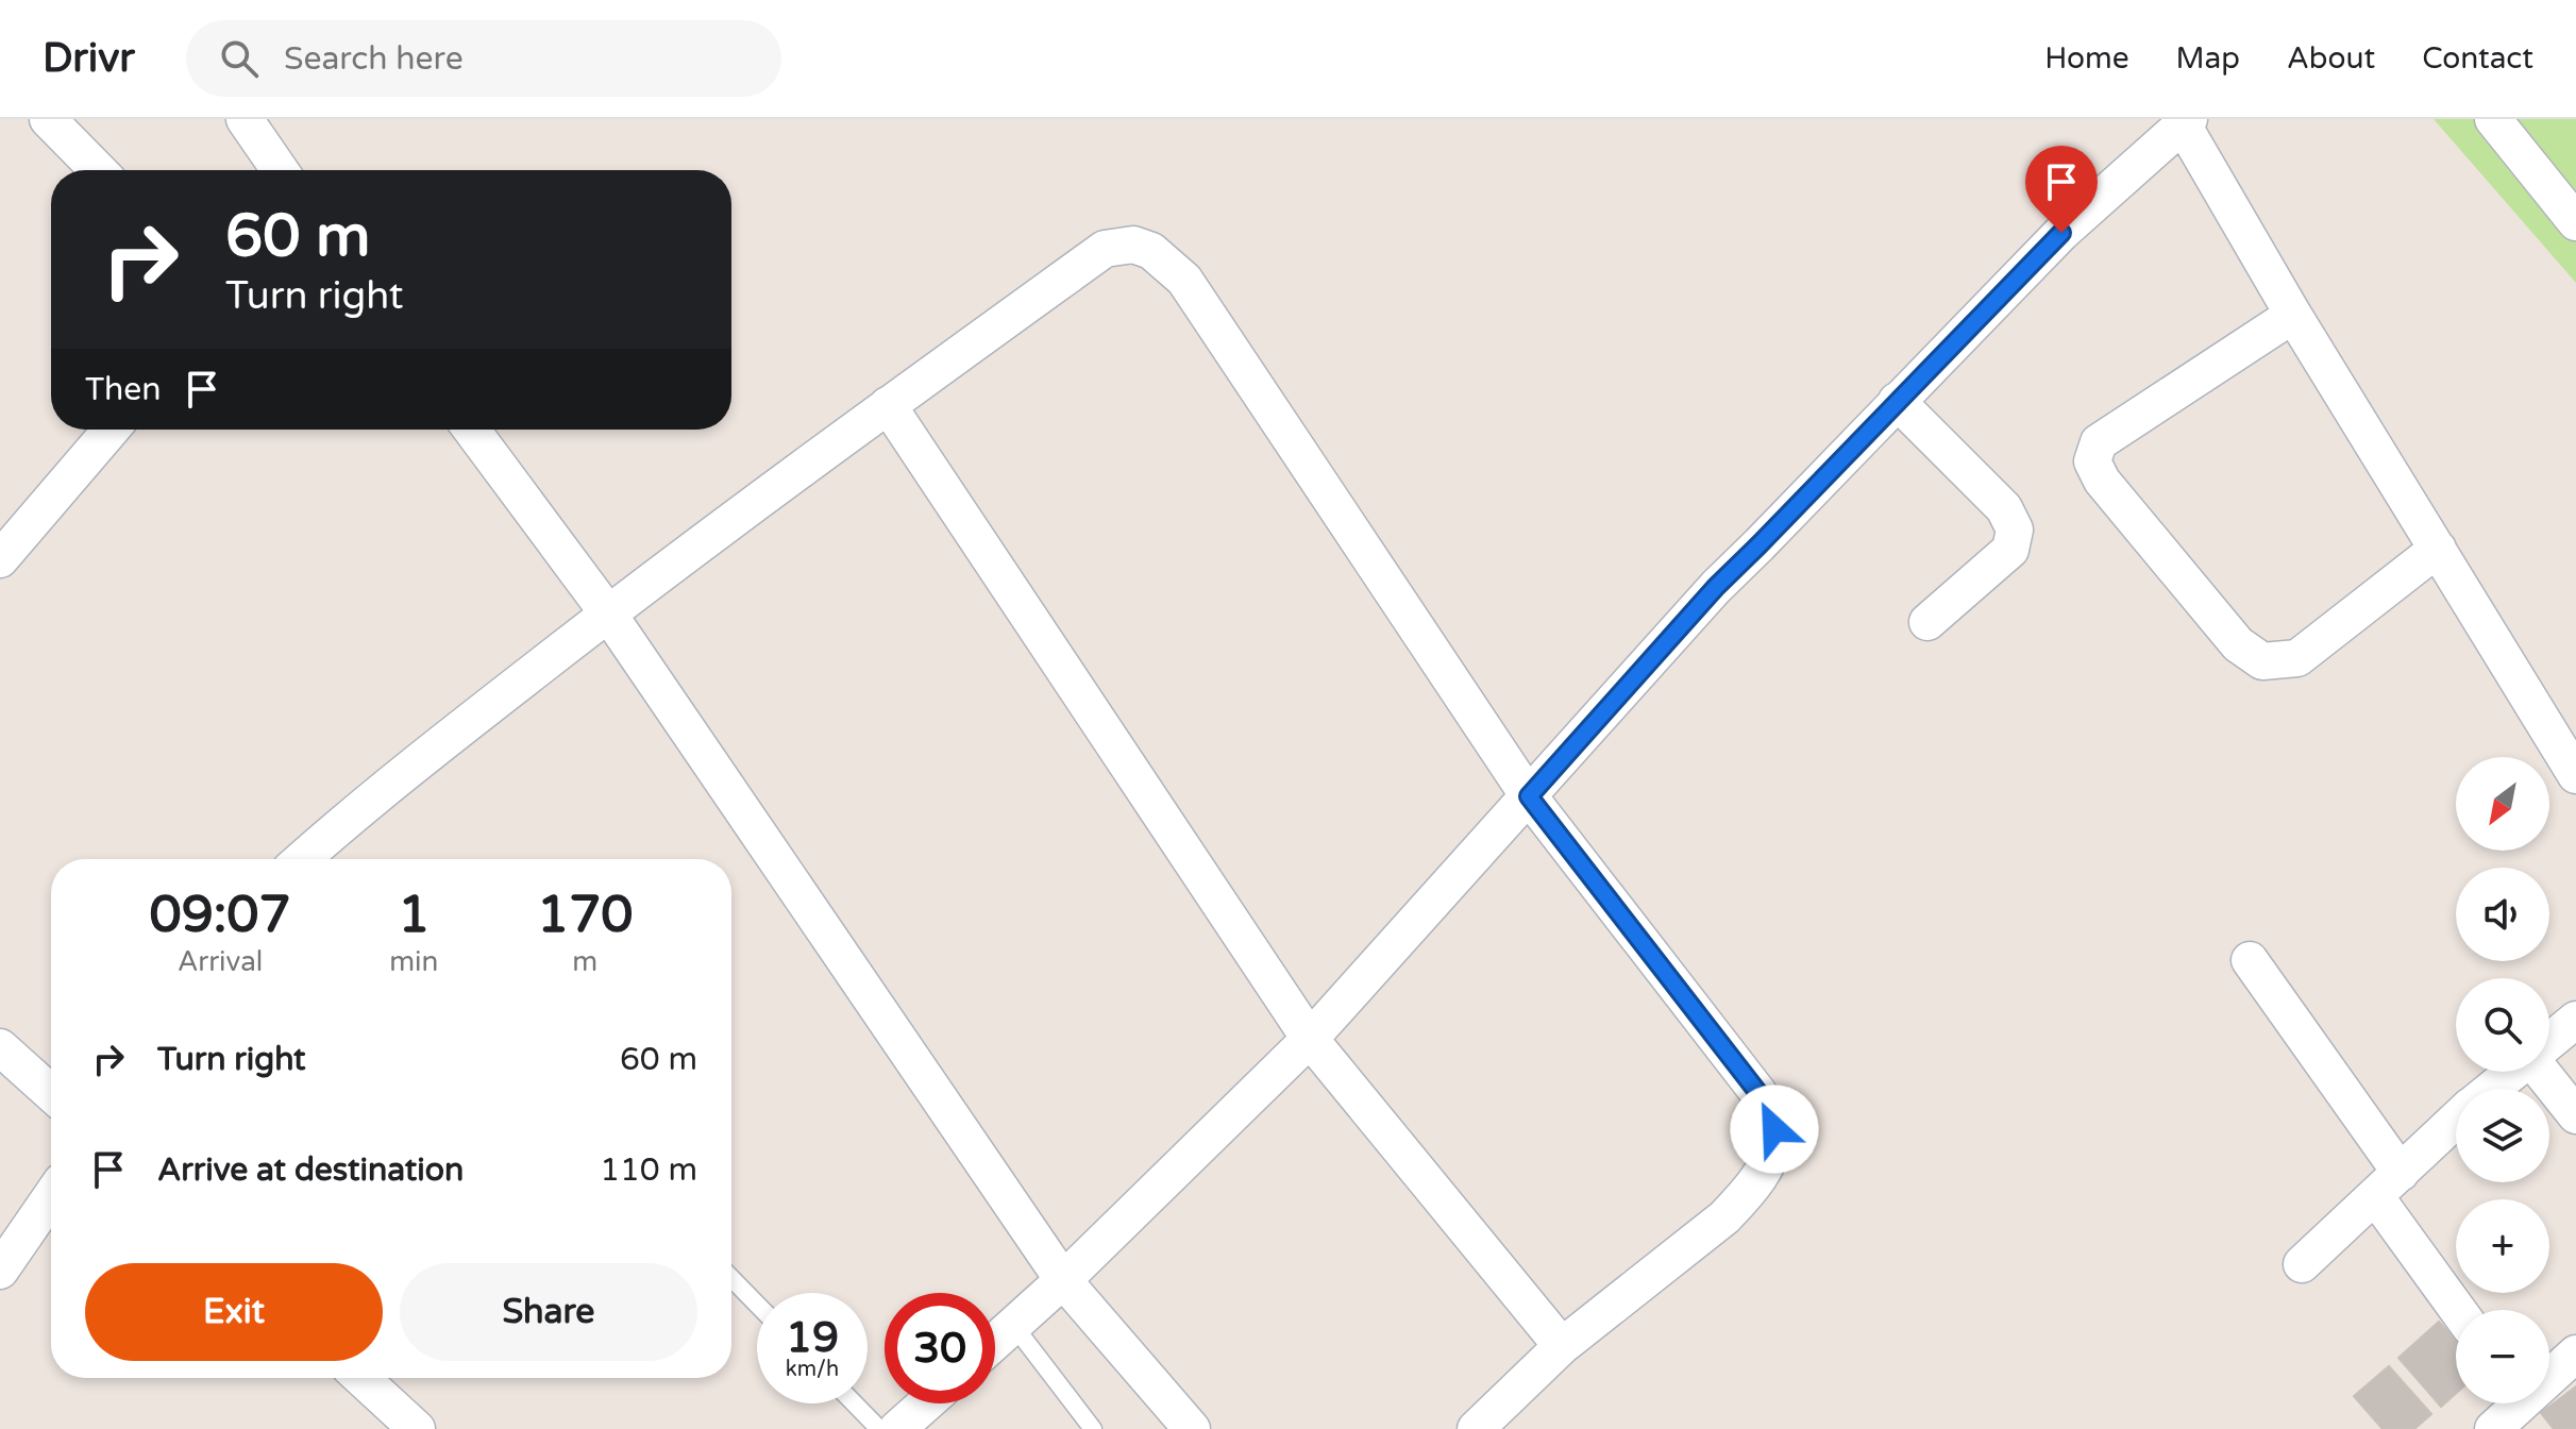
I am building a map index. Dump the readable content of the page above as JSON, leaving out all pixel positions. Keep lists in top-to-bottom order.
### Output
{
  "north": "bottom left",
  "page": {
    "header": "Drivr",
    "search": "Search here",
    "nav": [
      "Home",
      "Map",
      "About",
      "Contact"
    ],
    "turn": ["60 m", "Turn right"],
    "then": "Then",
    "map_buttons": ["+", "−"],
    "eta": [
      "09:07",
      "Arrival",
      "1",
      "min",
      "170",
      "m"
    ],
    "list": [
      {
        "name": "Turn right",
        "value": "60 m"
      },
      {
        "name": "Arrive at destination",
        "value": "110 m"
      }
    ],
    "buttons": ["Exit", "Share"],
    "speed": "19 km/h",
    "limit": "30"
  }
}
